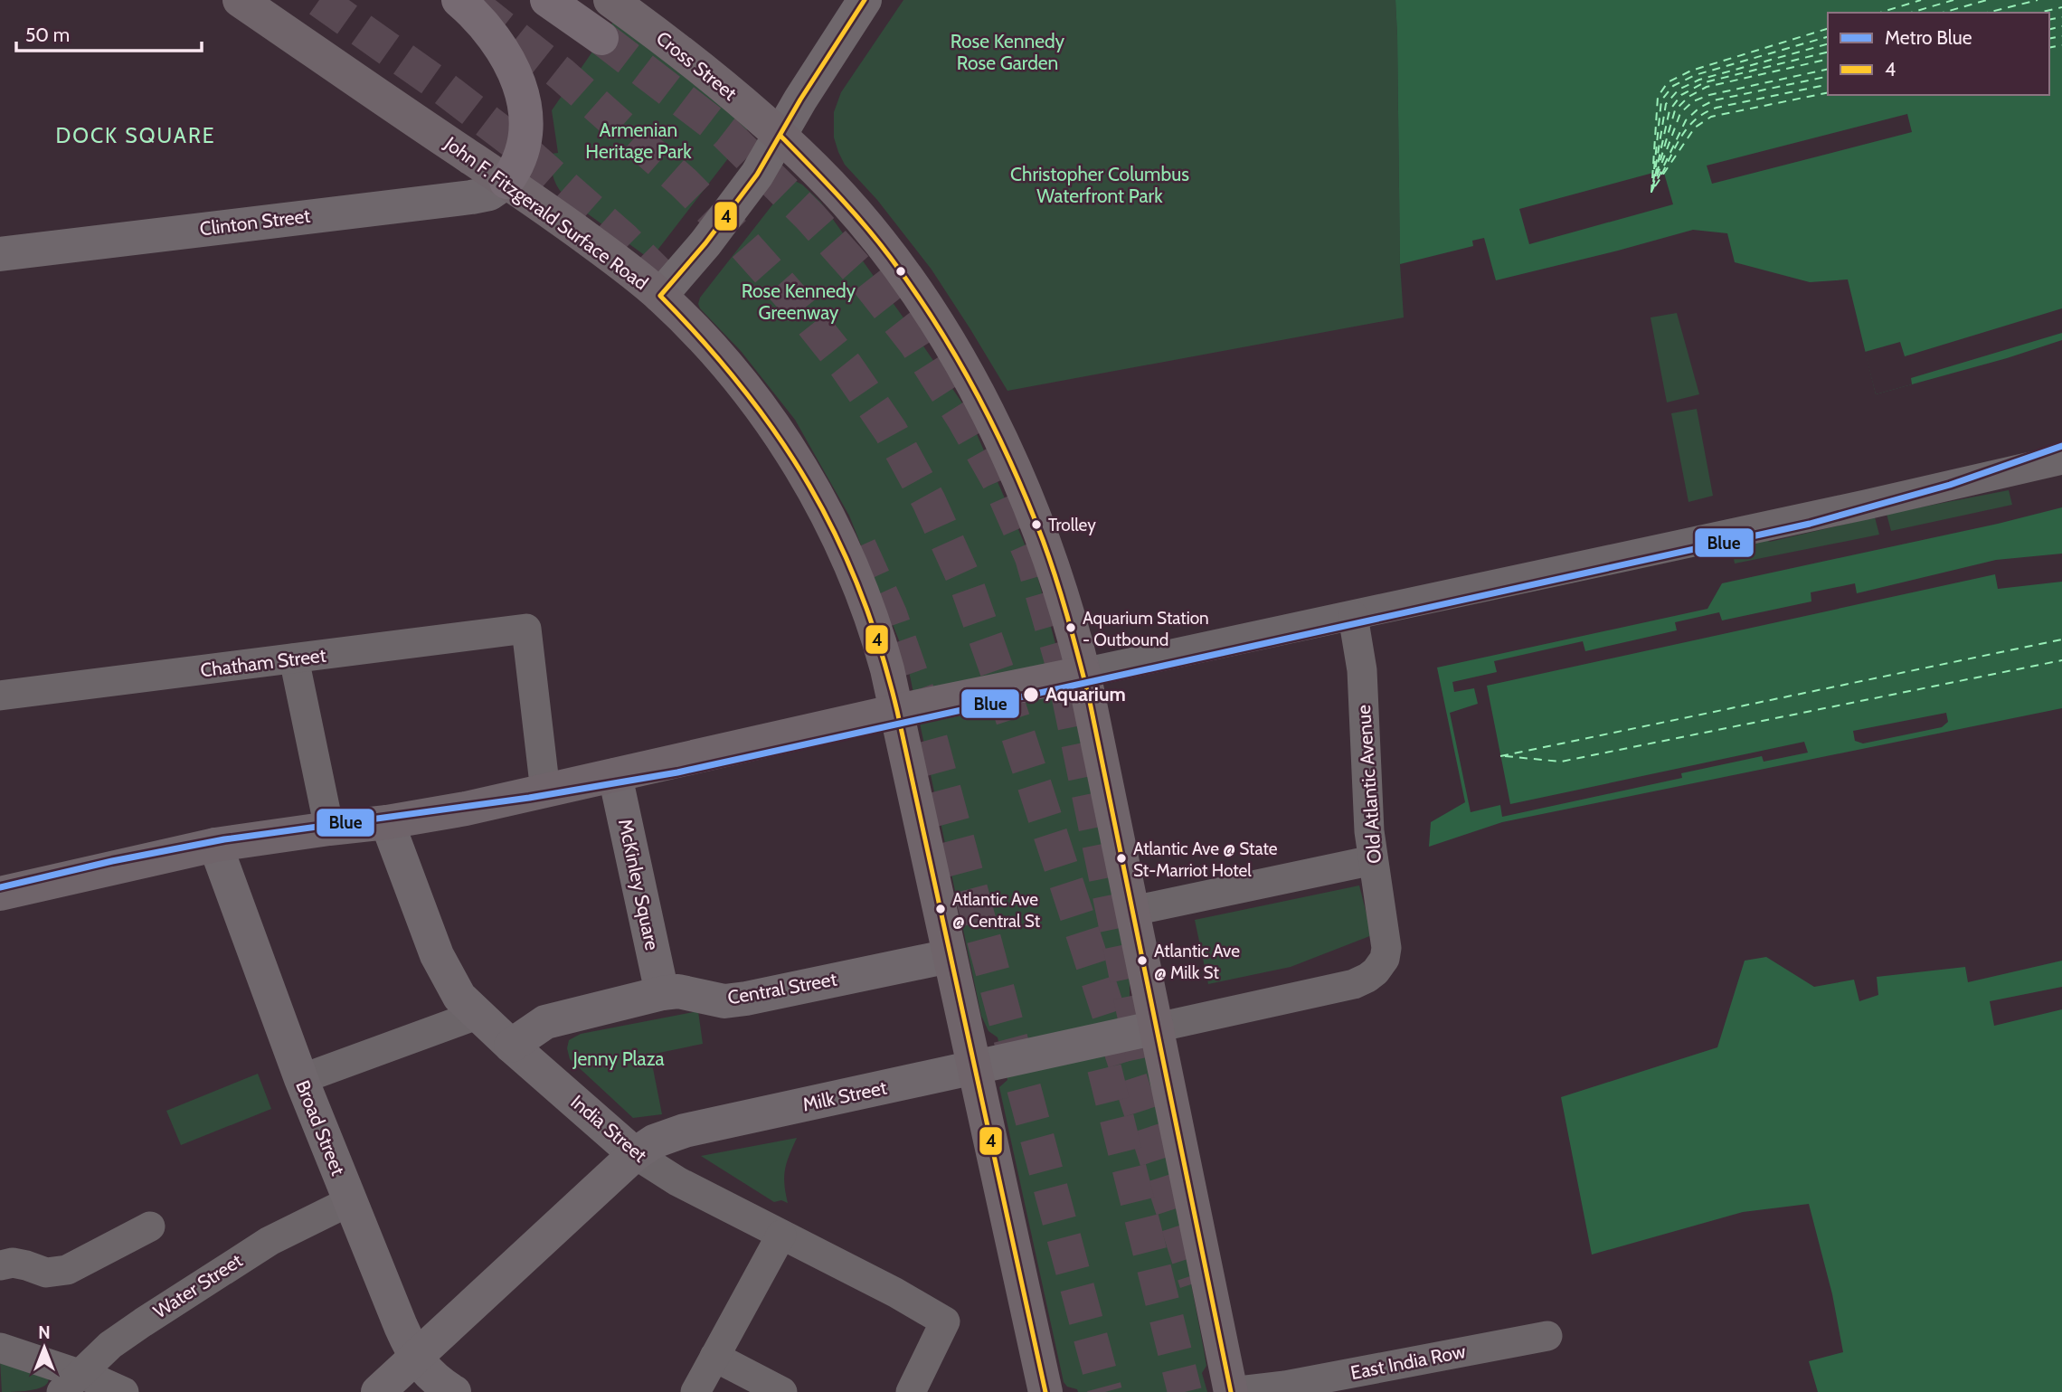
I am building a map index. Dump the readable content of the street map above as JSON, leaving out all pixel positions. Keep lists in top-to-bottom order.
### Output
{
  "streets": {
    "main road": [
      "Cross Street",
      "John F. Fitzgerald Surface Road",
      "Clinton Street",
      "McKinley Square",
      "Central Street",
      "Milk Street",
      "Broad Street",
      "India Street"
    ],
    "street": [
      "Chatham Street",
      "Old Atlantic Avenue",
      "Water Street",
      "East India Row"
    ]
  },
  "crossings": [
    ["Cross Street", "Milk Street"],
    ["Cross Street", "East India Row"],
    ["John F. Fitzgerald Surface Road", "Clinton Street"],
    ["John F. Fitzgerald Surface Road", "Central Street"],
    ["John F. Fitzgerald Surface Road", "Milk Street"],
    ["Old Atlantic Avenue", "Milk Street"],
    ["McKinley Square", "Central Street"],
    ["Central Street", "India Street"],
    ["Milk Street", "Broad Street"],
    ["Milk Street", "India Street"],
    ["Broad Street", "Water Street"]
  ],
  "districts": ["DOCK SQUARE"],
  "parks": [
    "Rose Kennedy Rose Garden",
    "Armenian Heritage Park",
    "Christopher Columbus Waterfront Park",
    "Rose Kennedy Greenway",
    "Jenny Plaza"
  ],
  "places": [
    "Trolley",
    "Aquarium Station - Outbound",
    "Aquarium",
    "Atlantic Ave @ State St-Marriot Hotel",
    "Atlantic Ave @ Central St",
    "Atlantic Ave @ Milk St"
  ],
  "lines": ["transit line 4", "metro line Blue"],
  "legend": ["Metro Blue", "4"],
  "scale_bar": "50 m",
  "north": "top"
}
